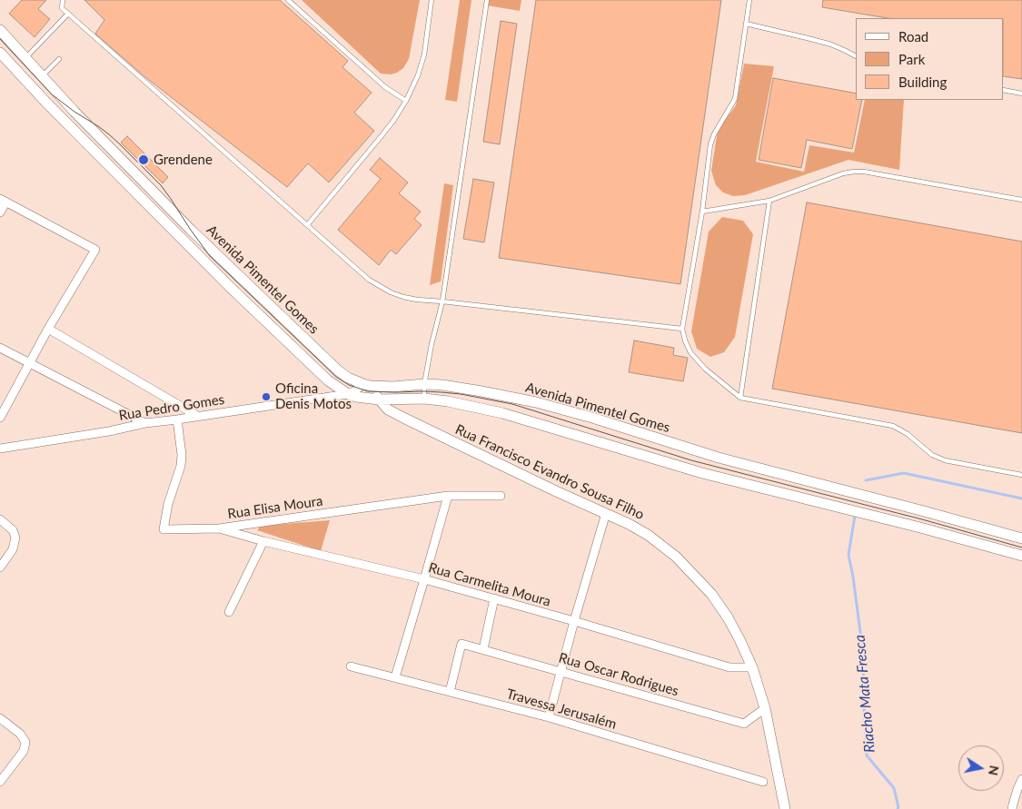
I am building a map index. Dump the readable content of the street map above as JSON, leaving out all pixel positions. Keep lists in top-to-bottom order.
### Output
{
  "streets": {
    "main road": ["Avenida Pimentel Gomes", "Rua Francisco Evandro Sousa Filho"],
    "street": [
      "Rua Pedro Gomes",
      "Rua Elisa Moura",
      "Rua Carmelita Moura",
      "Rua Oscar Rodrigues",
      "Travessa Jerusalém"
    ]
  },
  "crossings": [
    ["Avenida Pimentel Gomes", "Rua Pedro Gomes"],
    ["Avenida Pimentel Gomes", "Rua Francisco Evandro Sousa Filho"],
    ["Rua Pedro Gomes", "Rua Elisa Moura"],
    ["Rua Francisco Evandro Sousa Filho", "Rua Carmelita Moura"],
    ["Rua Francisco Evandro Sousa Filho", "Rua Oscar Rodrigues"],
    ["Rua Elisa Moura", "Rua Carmelita Moura"],
    ["Rua Oscar Rodrigues", "Travessa Jerusalém"]
  ],
  "water": ["Riacho Mata Fresca"],
  "places": ["Grendene", "Oficina Denis Motos"],
  "legend": ["Road", "Park", "Building"],
  "north": "right"
}
